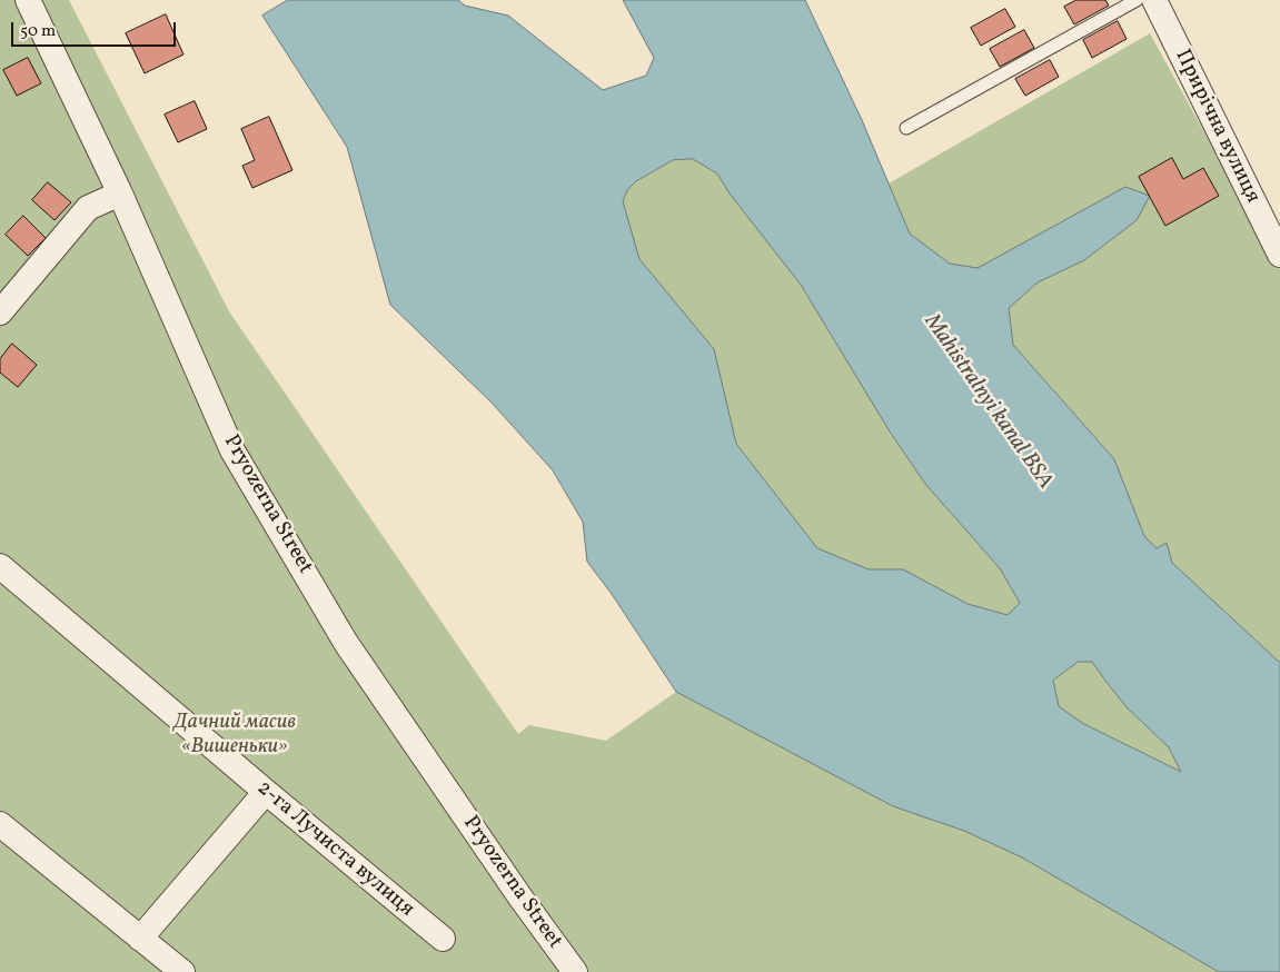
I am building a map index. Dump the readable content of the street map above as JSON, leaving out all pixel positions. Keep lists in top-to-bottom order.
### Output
{
  "streets": {
    "street": ["Прирічна вулиця", "Pryozerna Street", "2-га Лучиста вулиця"]
  },
  "water": ["Mahistralnyi kanal BSA"],
  "parks": ["Дачний масив «Вишеньки»"],
  "scale_bar": "50 m"
}
